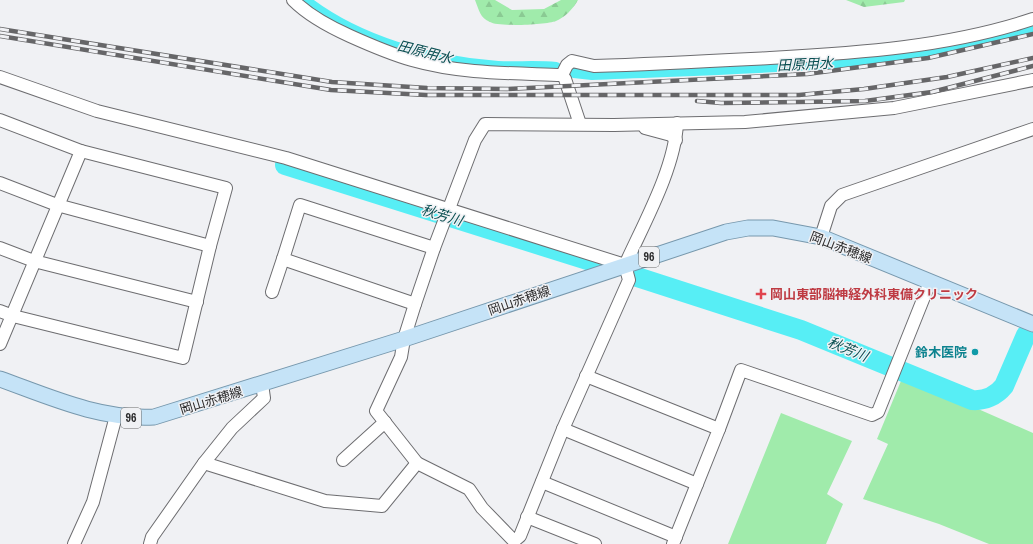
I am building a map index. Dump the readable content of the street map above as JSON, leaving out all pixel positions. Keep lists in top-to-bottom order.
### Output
{
  "streets": {
    "main road": ["岡山赤穂線", "96"]
  },
  "water": ["田原用水", "秋芳川"],
  "places": {
    "health": ["岡山東部脳神経外科東備クリニック"],
    "other": ["鈴木医院"]
  }
}
